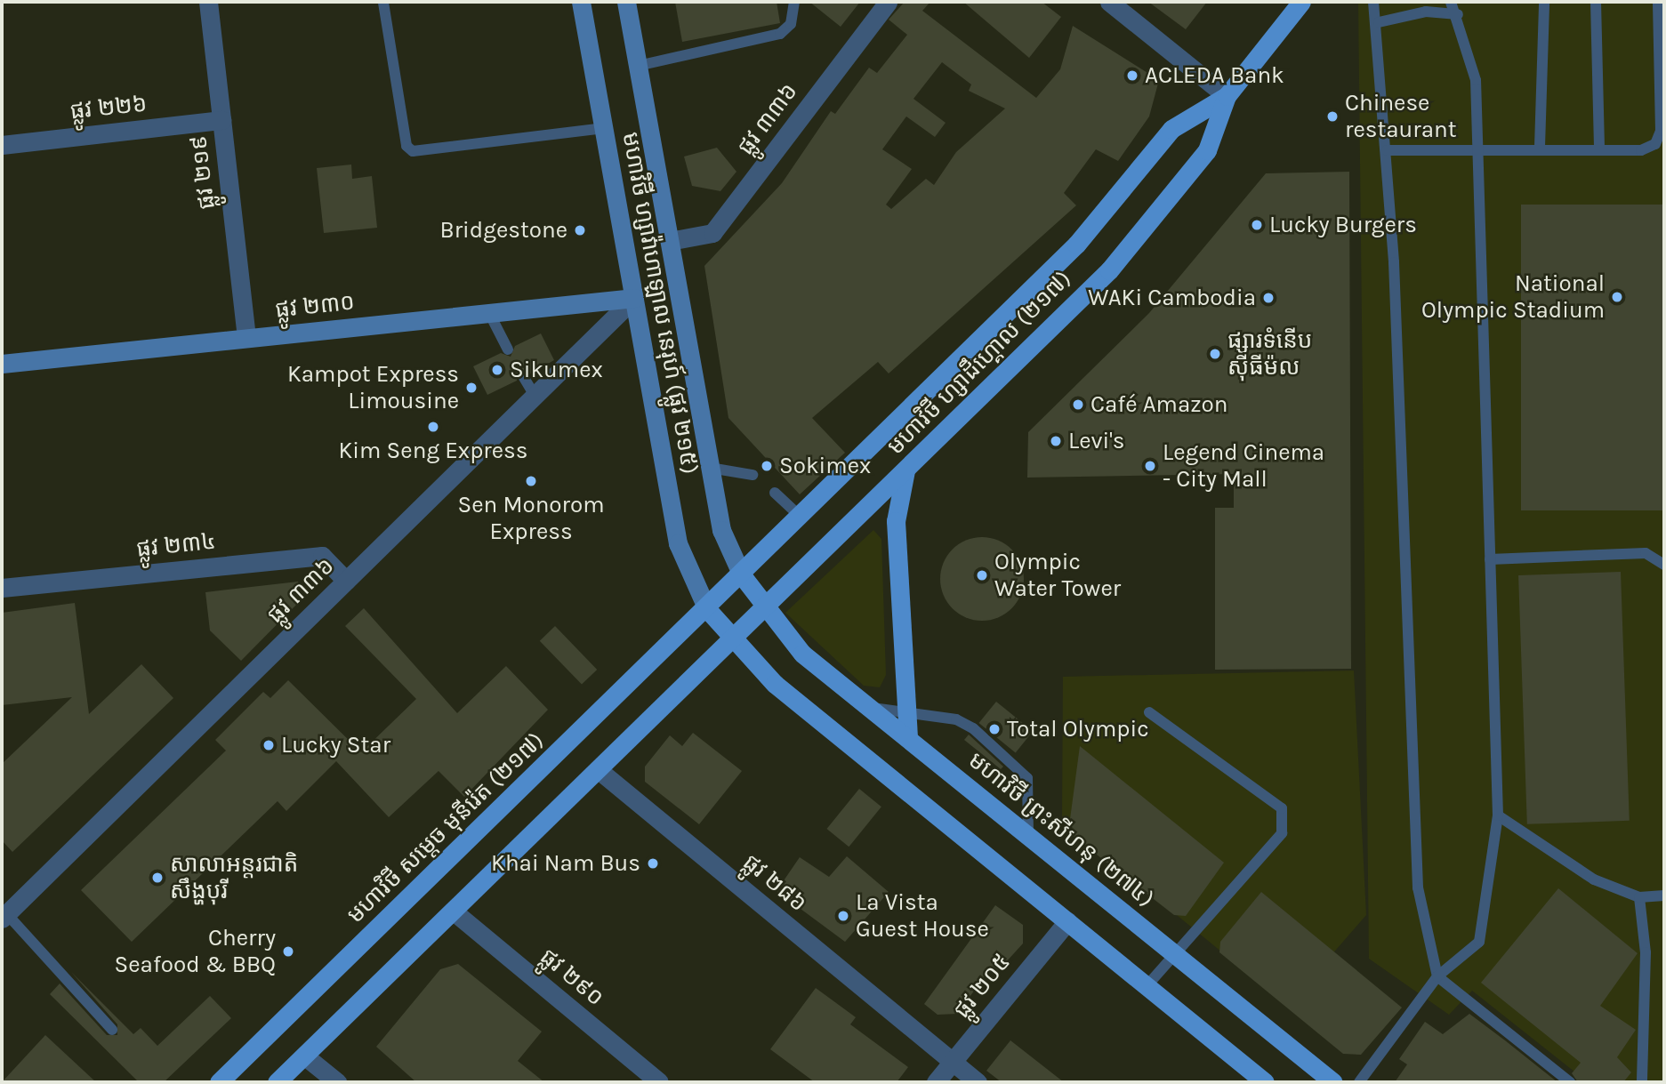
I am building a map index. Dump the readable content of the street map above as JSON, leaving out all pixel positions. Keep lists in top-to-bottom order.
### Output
{
  "streets": {
    "main road": [
      "មហាវិថី ហ្សាវ៉ាហាឡាល នេរុហ៍ (ផ្លូវ ២១៥)",
      "ផ្លូវ ២៣០",
      "មហាវិថី ហ្សាដឹហ្គោល (២១៧)",
      "មហាវិថី សម្តេច មុនីរ៉េត (២១៧)",
      "មហាវិថី ព្រះសីហនុ (២៧៤)"
    ],
    "street": [
      "ផ្លូវ ២២៦",
      "ផ្លូវ ៣៣៦",
      "ផ្លូវ ២១៩",
      "ផ្លូវ ២៣៤",
      "ផ្លូវ ២៨៦",
      "ផ្លូវ ២៩០",
      "ផ្លូវ ២០៥"
    ]
  },
  "crossings": [
    ["ផ្លូវ ២២៦", "ផ្លូវ ២១៩"],
    ["ផ្លូវ ៣៣៦", "មហាវិថី ហ្សាវ៉ាហាឡាល នេរុហ៍ (ផ្លូវ ២១៥)"],
    ["ផ្លូវ ៣៣៦", "ផ្លូវ ២៣០"],
    ["ផ្លូវ ៣៣៦", "ផ្លូវ ២៣៤"],
    ["ផ្លូវ ២១៩", "ផ្លូវ ២៣០"],
    ["មហាវិថី ហ្សាវ៉ាហាឡាល នេរុហ៍ (ផ្លូវ ២១៥)", "ផ្លូវ ២៣០"],
    ["មហាវិថី ហ្សាវ៉ាហាឡាល នេរុហ៍ (ផ្លូវ ២១៥)", "មហាវិថី ហ្សាដឹហ្គោល (២១៧)"],
    ["មហាវិថី ហ្សាវ៉ាហាឡាល នេរុហ៍ (ផ្លូវ ២១៥)", "មហាវិថី សម្តេច មុនីរ៉េត (២១៧)"],
    ["មហាវិថី ហ្សាវ៉ាហាឡាល នេរុហ៍ (ផ្លូវ ២១៥)", "មហាវិថី ព្រះសីហនុ (២៧៤)"],
    ["មហាវិថី ហ្សាដឹហ្គោល (២១៧)", "មហាវិថី សម្តេច មុនីរ៉េត (២១៧)"],
    ["មហាវិថី ហ្សាដឹហ្គោល (២១៧)", "មហាវិថី ព្រះសីហនុ (២៧៤)"],
    ["ផ្លូវ ២៨៦", "ផ្លូវ ២០៥"]
  ],
  "places": [
    "ACLEDA Bank",
    "Chinese restaurant",
    "Lucky Burgers",
    "Bridgestone",
    "National Olympic Stadium",
    "WAKi Cambodia",
    "ផ្សារទំនើប ស៊ីធីម៉ល",
    "Sikumex",
    "Kampot Express Limousine",
    "Café Amazon",
    "Kim Seng Express",
    "Levi's",
    "Sokimex",
    "Legend Cinema - City Mall",
    "Sen Monorom Express",
    "Olympic Water Tower",
    "Total Olympic",
    "Lucky Star",
    "Khai Nam Bus",
    "សាលាអន្តរជាតិ សឹង្ហបុរី",
    "La Vista Guest House",
    "Cherry Seafood & BBQ"
  ]
}
